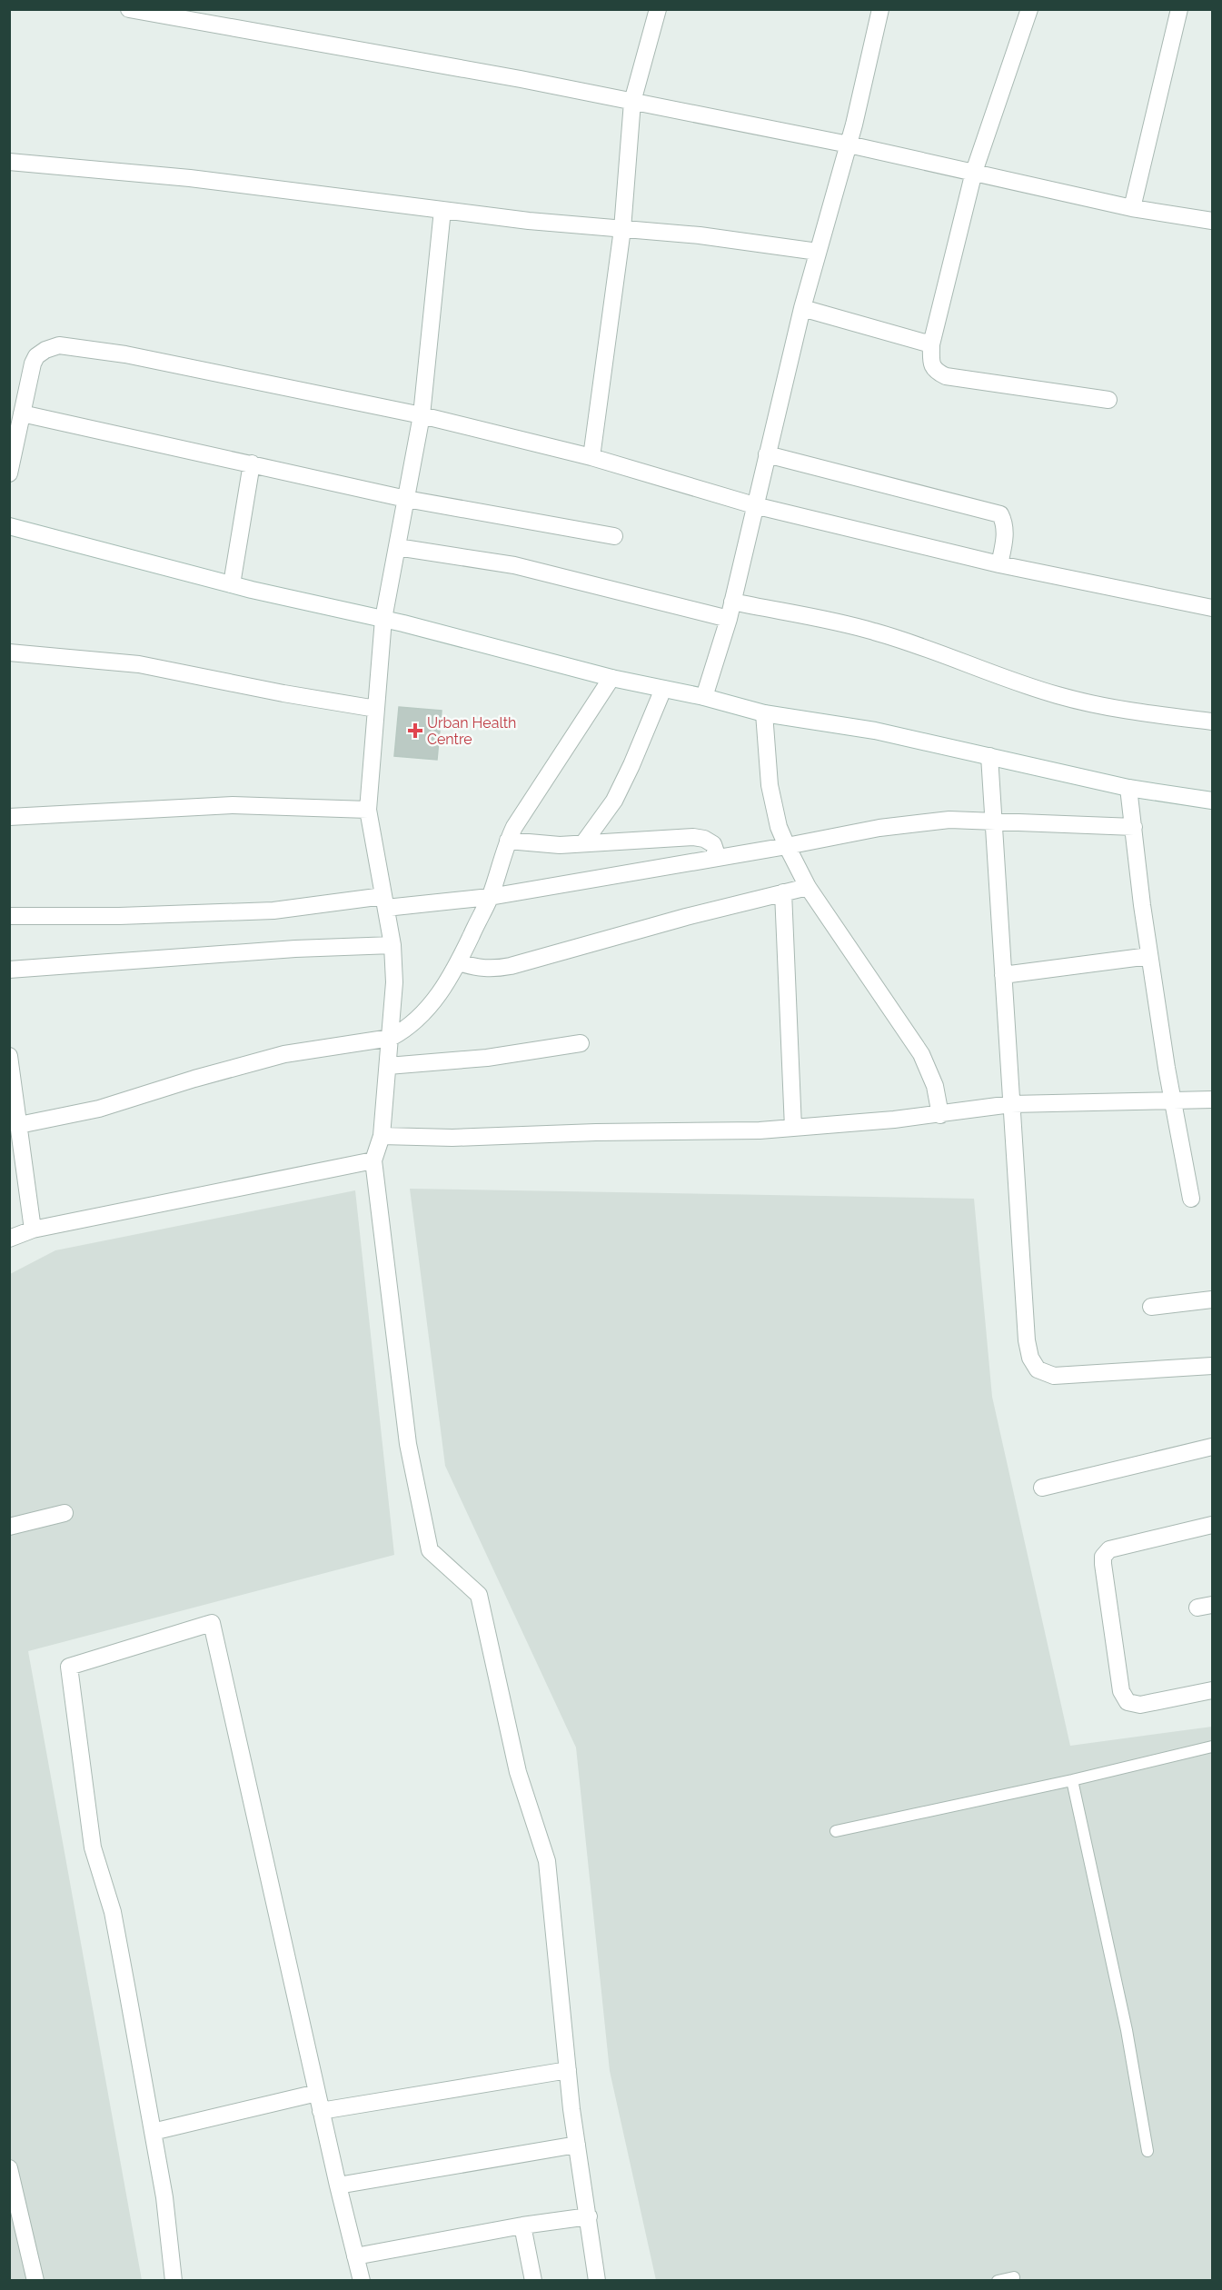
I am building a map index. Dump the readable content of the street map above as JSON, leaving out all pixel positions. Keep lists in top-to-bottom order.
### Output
{
  "places": {
    "health": ["Urban Health Centre"]
  }
}
